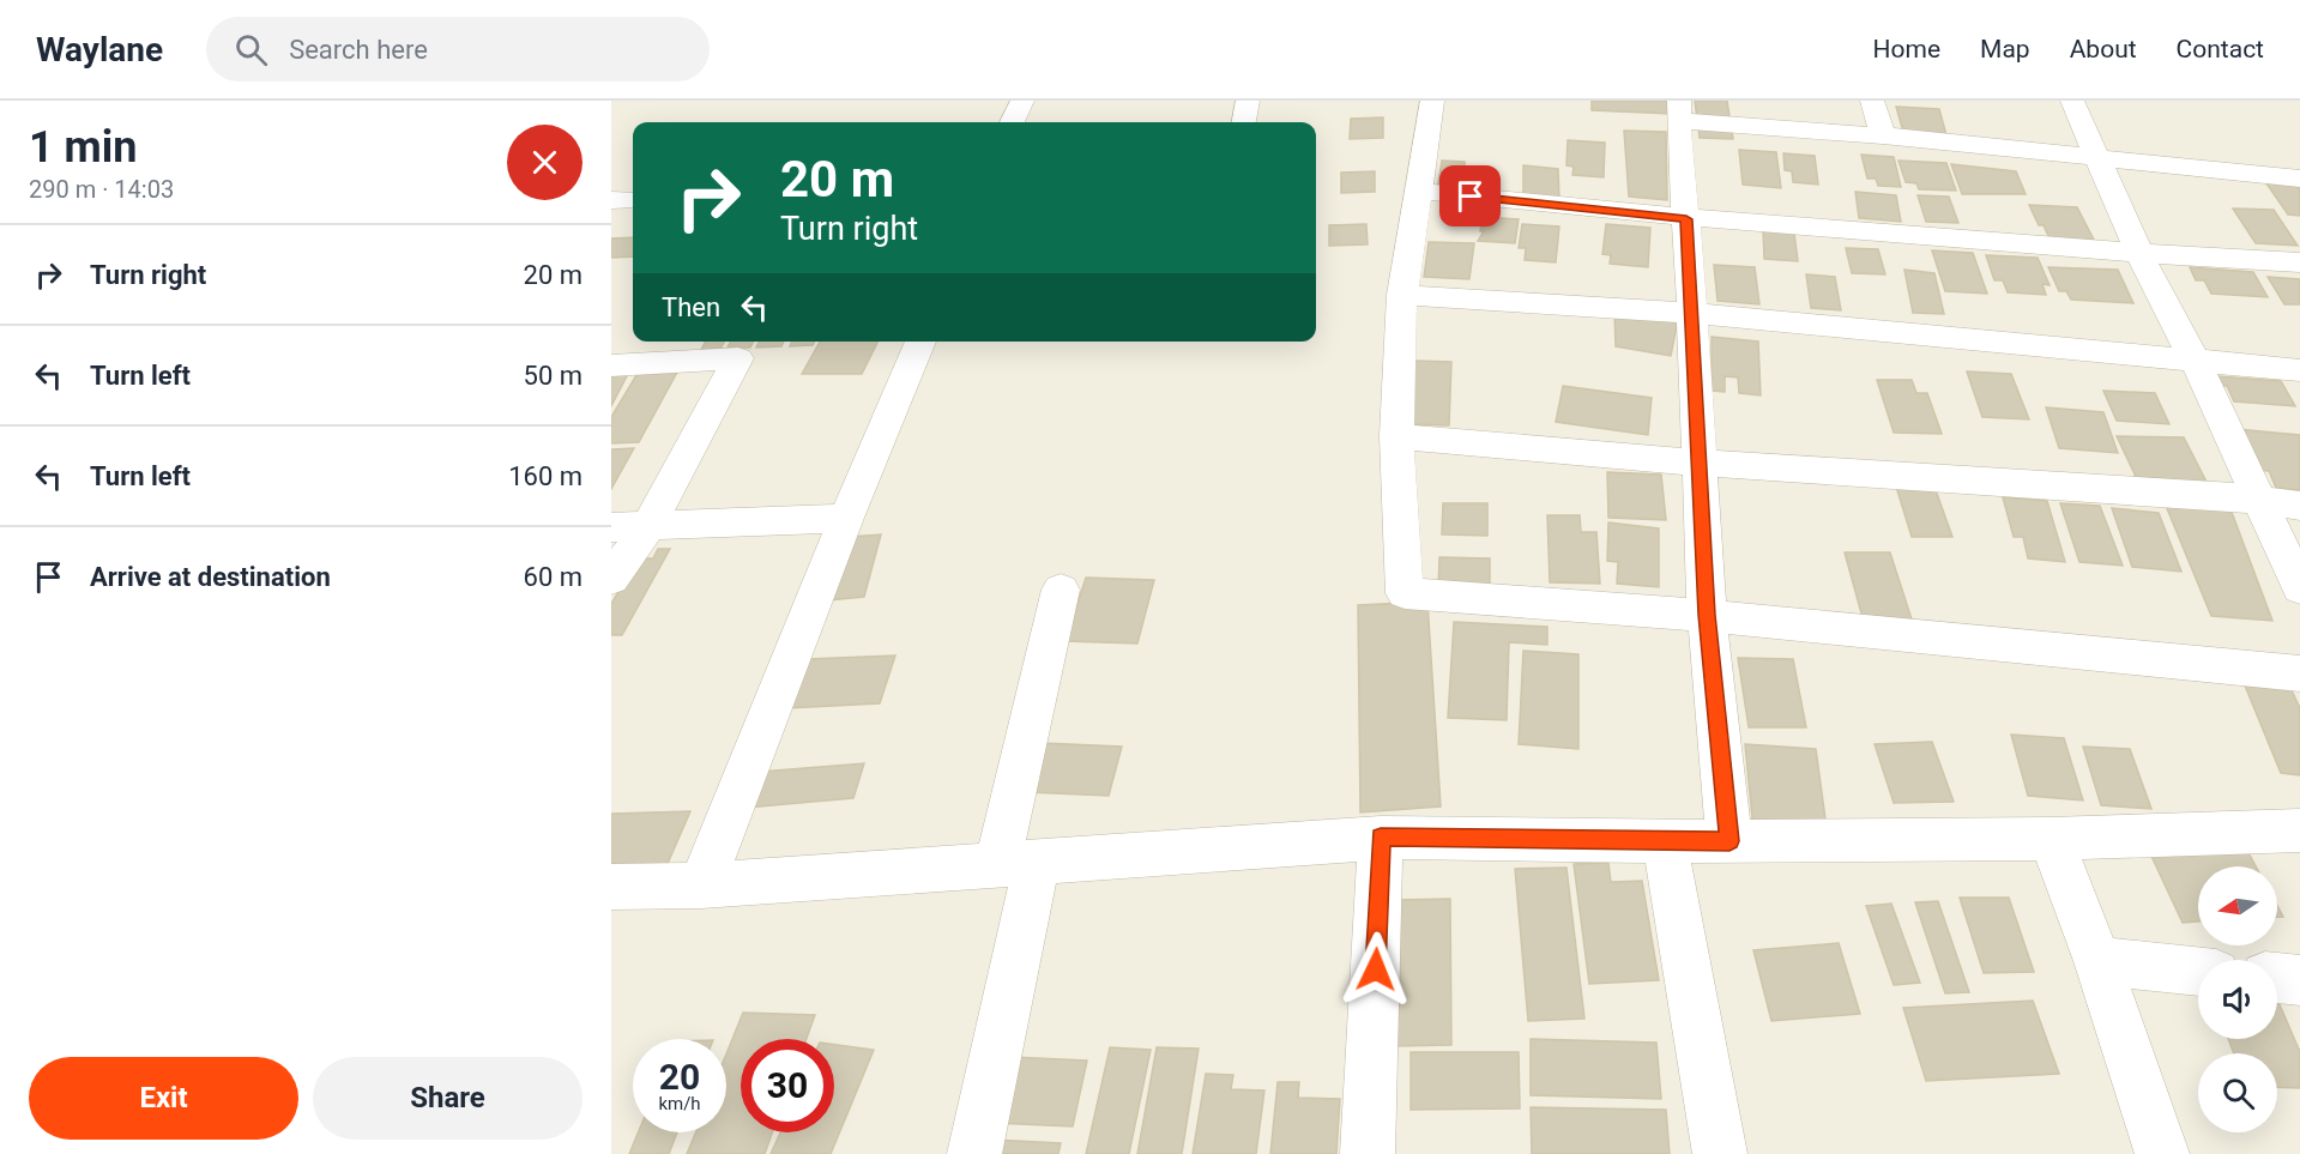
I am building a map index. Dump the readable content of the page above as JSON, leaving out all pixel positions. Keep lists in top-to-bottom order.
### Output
{
  "north": "left",
  "page": {
    "header": "Waylane",
    "search": "Search here",
    "nav": [
      "Home",
      "Map",
      "About",
      "Contact"
    ],
    "heading": ["1 min", "290 m · 14:03"],
    "turn": ["20 m", "Turn right"],
    "list": [
      {
        "name": "Turn right",
        "value": "20 m"
      },
      {
        "name": "Turn left",
        "value": "50 m"
      },
      {
        "name": "Turn left",
        "value": "160 m"
      },
      {
        "name": "Arrive at destination",
        "value": "60 m"
      }
    ],
    "then": "Then",
    "speed": "20 km/h",
    "limit": "30",
    "buttons": ["Exit", "Share"]
  }
}
